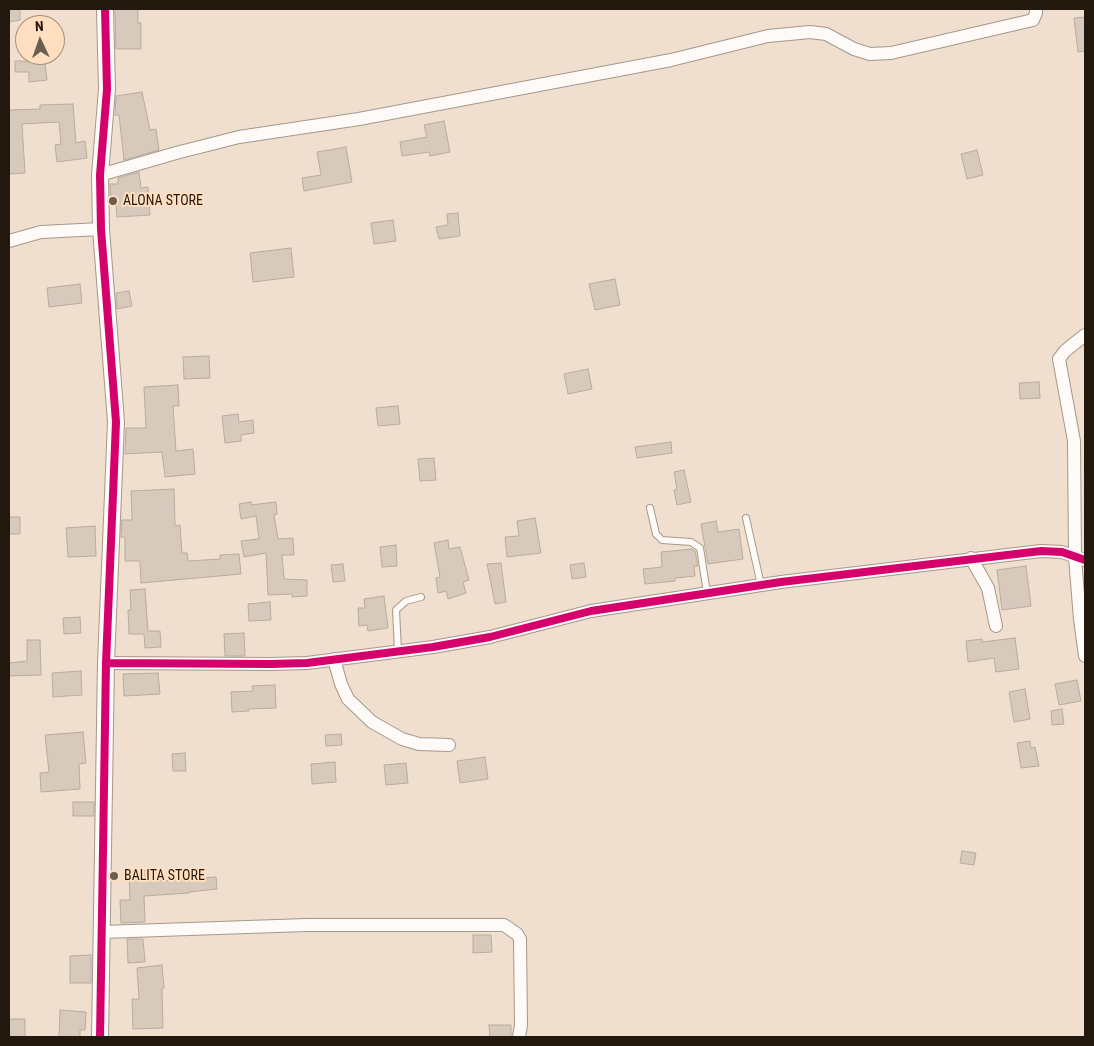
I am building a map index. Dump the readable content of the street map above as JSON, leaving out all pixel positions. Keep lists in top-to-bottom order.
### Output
{
  "places": ["ALONA STORE", "BALITA STORE"],
  "north": "top"
}
